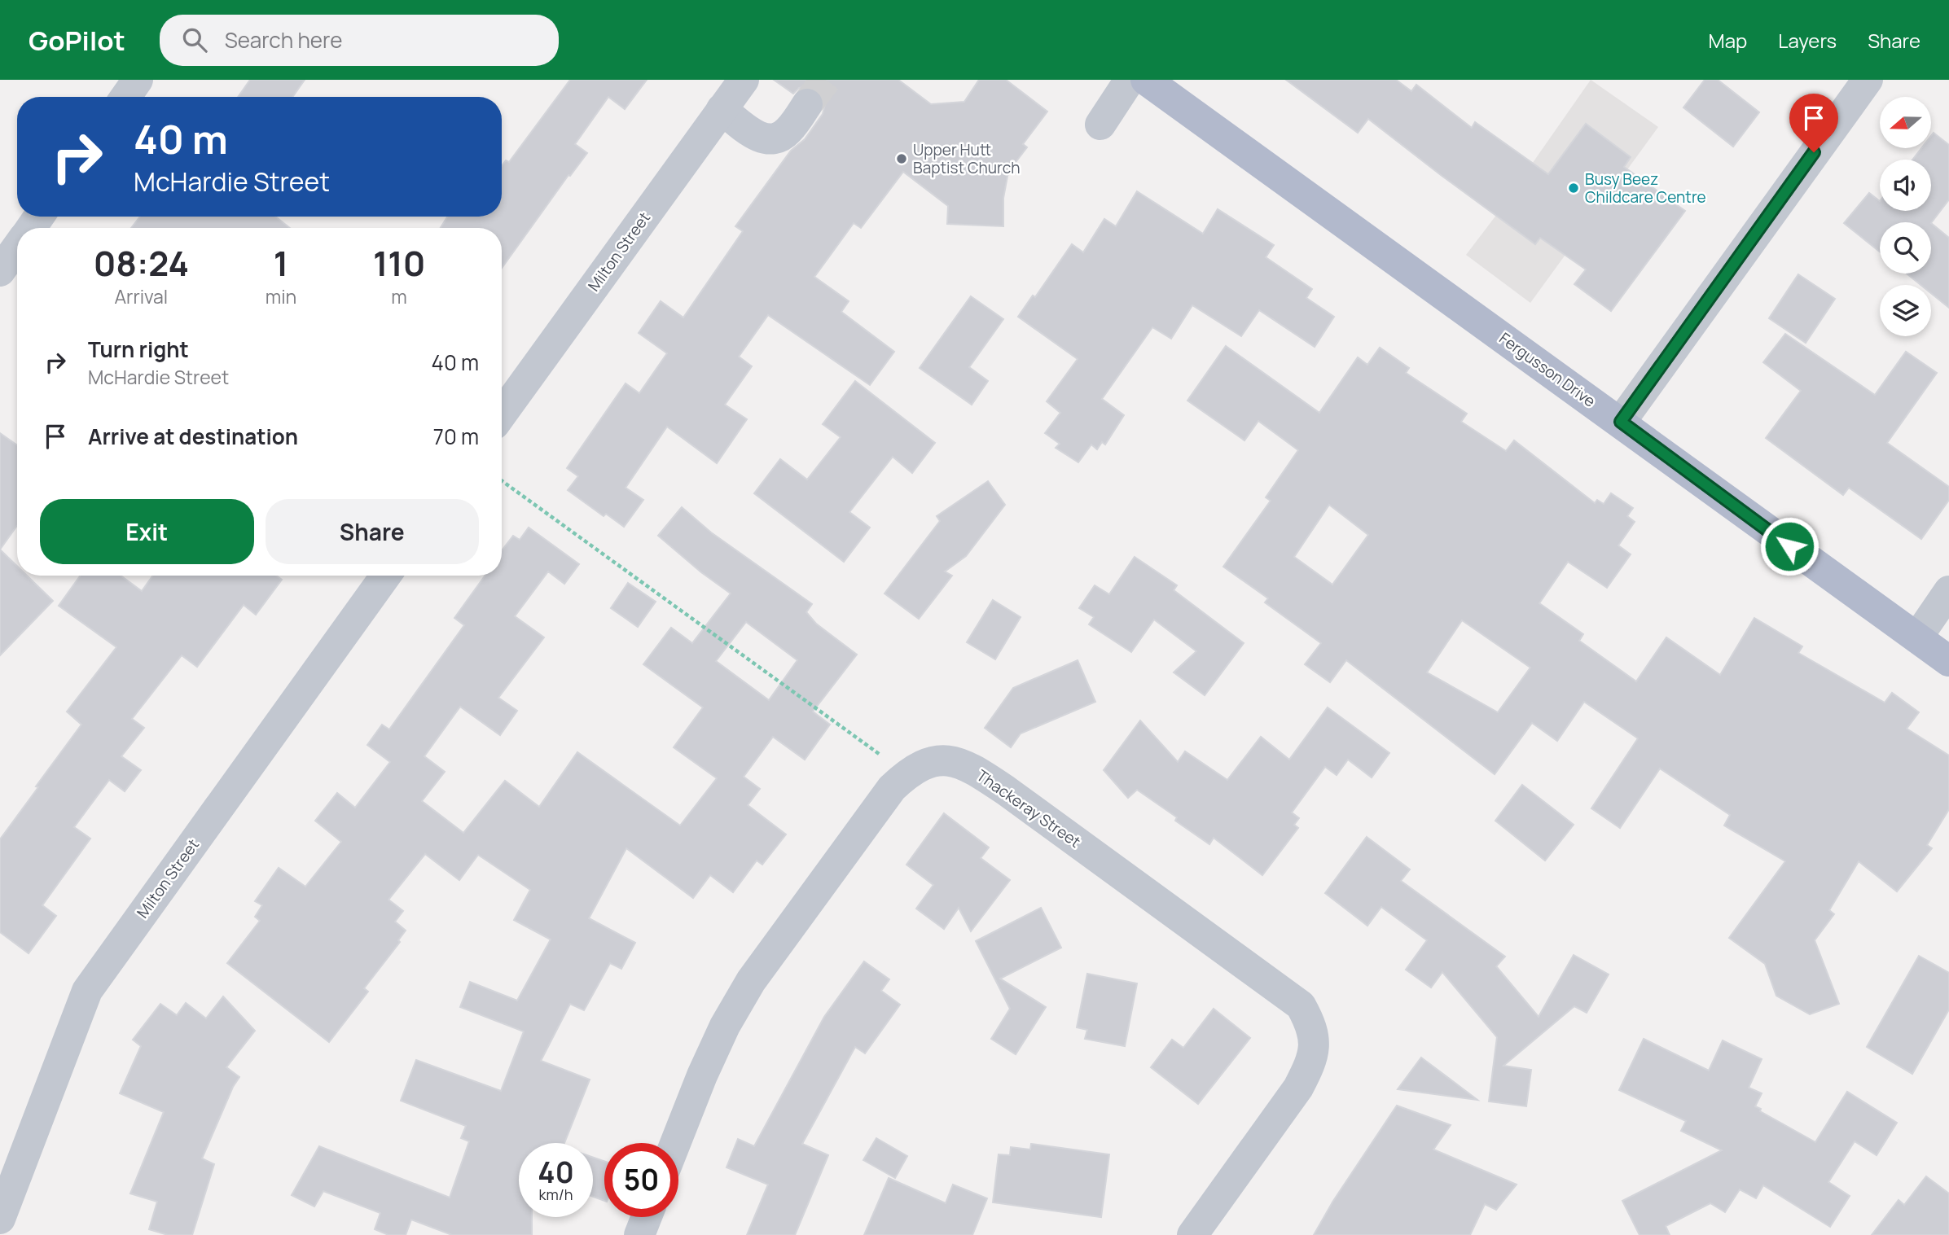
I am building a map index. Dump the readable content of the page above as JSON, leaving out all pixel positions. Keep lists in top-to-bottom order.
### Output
{
  "streets": {
    "main road": ["Fergusson Drive"],
    "street": ["Milton Street", "Thackeray Street"]
  },
  "places": ["Upper Hutt Baptist Church", "Busy Beez Childcare Centre"],
  "north": "left",
  "page": {
    "header": "GoPilot",
    "search": "Search here",
    "nav": ["Map", "Layers", "Share"],
    "turn": ["40 m", "McHardie Street"],
    "eta": [
      "08:24",
      "Arrival",
      "1",
      "min",
      "110",
      "m"
    ],
    "list": [
      {
        "name": "Turn right",
        "note": "McHardie Street",
        "value": "40 m"
      },
      {
        "name": "Arrive at destination",
        "value": "70 m"
      }
    ],
    "buttons": ["Exit", "Share"],
    "speed": "40 km/h",
    "limit": "50"
  }
}
